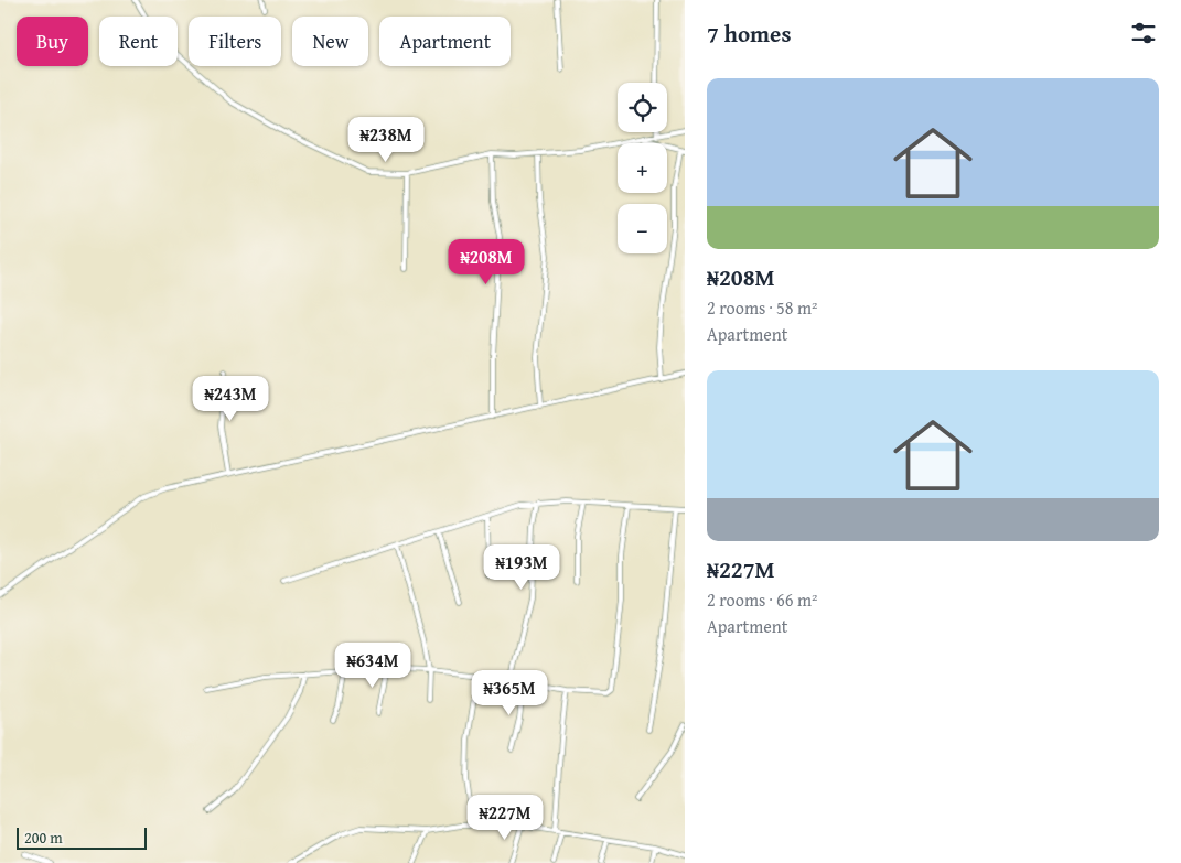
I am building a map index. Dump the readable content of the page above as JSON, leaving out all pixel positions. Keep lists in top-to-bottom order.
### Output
{
  "scale_bar": "200 m",
  "page": {
    "heading": "7 homes",
    "chip": [
      "Buy",
      "Rent",
      "Filters",
      "New",
      "Apartment"
    ],
    "list": [
      {
        "name": "₦208M",
        "note": "2 rooms · 58 m² · Apartment"
      },
      {
        "name": "₦227M",
        "note": "2 rooms · 66 m² · Apartment"
      }
    ],
    "map_buttons": ["+", "−"],
    "price": [
      "₦238M",
      "₦208M",
      "₦243M",
      "₦193M",
      "₦634M",
      "₦365M",
      "₦227M"
    ],
    "scale": "200 m"
  }
}
